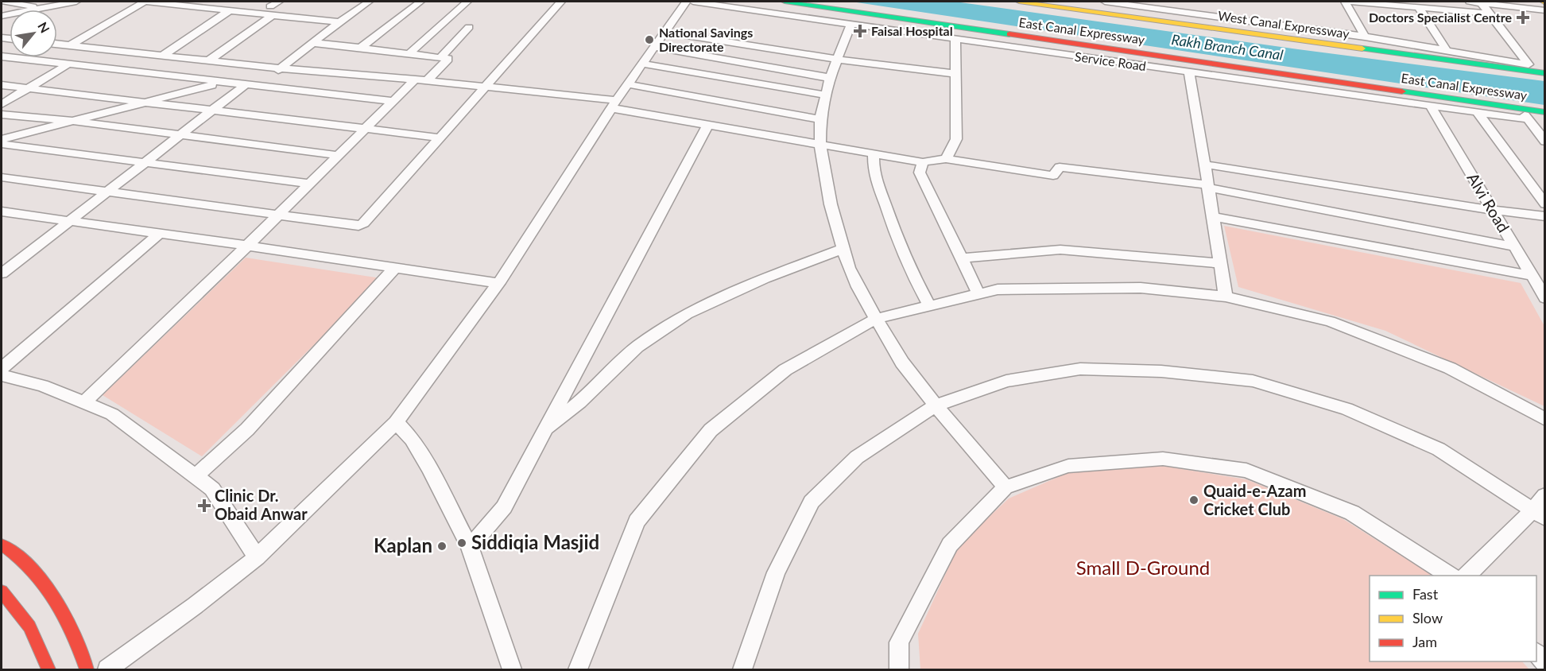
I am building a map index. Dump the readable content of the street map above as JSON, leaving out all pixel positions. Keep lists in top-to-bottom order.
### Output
{
  "streets": {
    "main road": ["West Canal Expressway", "East Canal Expressway"],
    "street": ["Service Road", "Alvi Road"]
  },
  "crossings": [
    ["Service Road", "Alvi Road"]
  ],
  "water": ["Rakh Branch Canal"],
  "parks": ["Small D-Ground"],
  "places": {
    "health": ["Doctors Specialist Centre", "Faisal Hospital", "Clinic Dr. Obaid Anwar"],
    "other": [
      "National Savings Directorate",
      "Quaid-e-Azam Cricket Club",
      "Siddiqia Masjid",
      "Kaplan"
    ]
  },
  "legend": ["Fast", "Slow", "Jam"],
  "north": "top right"
}
